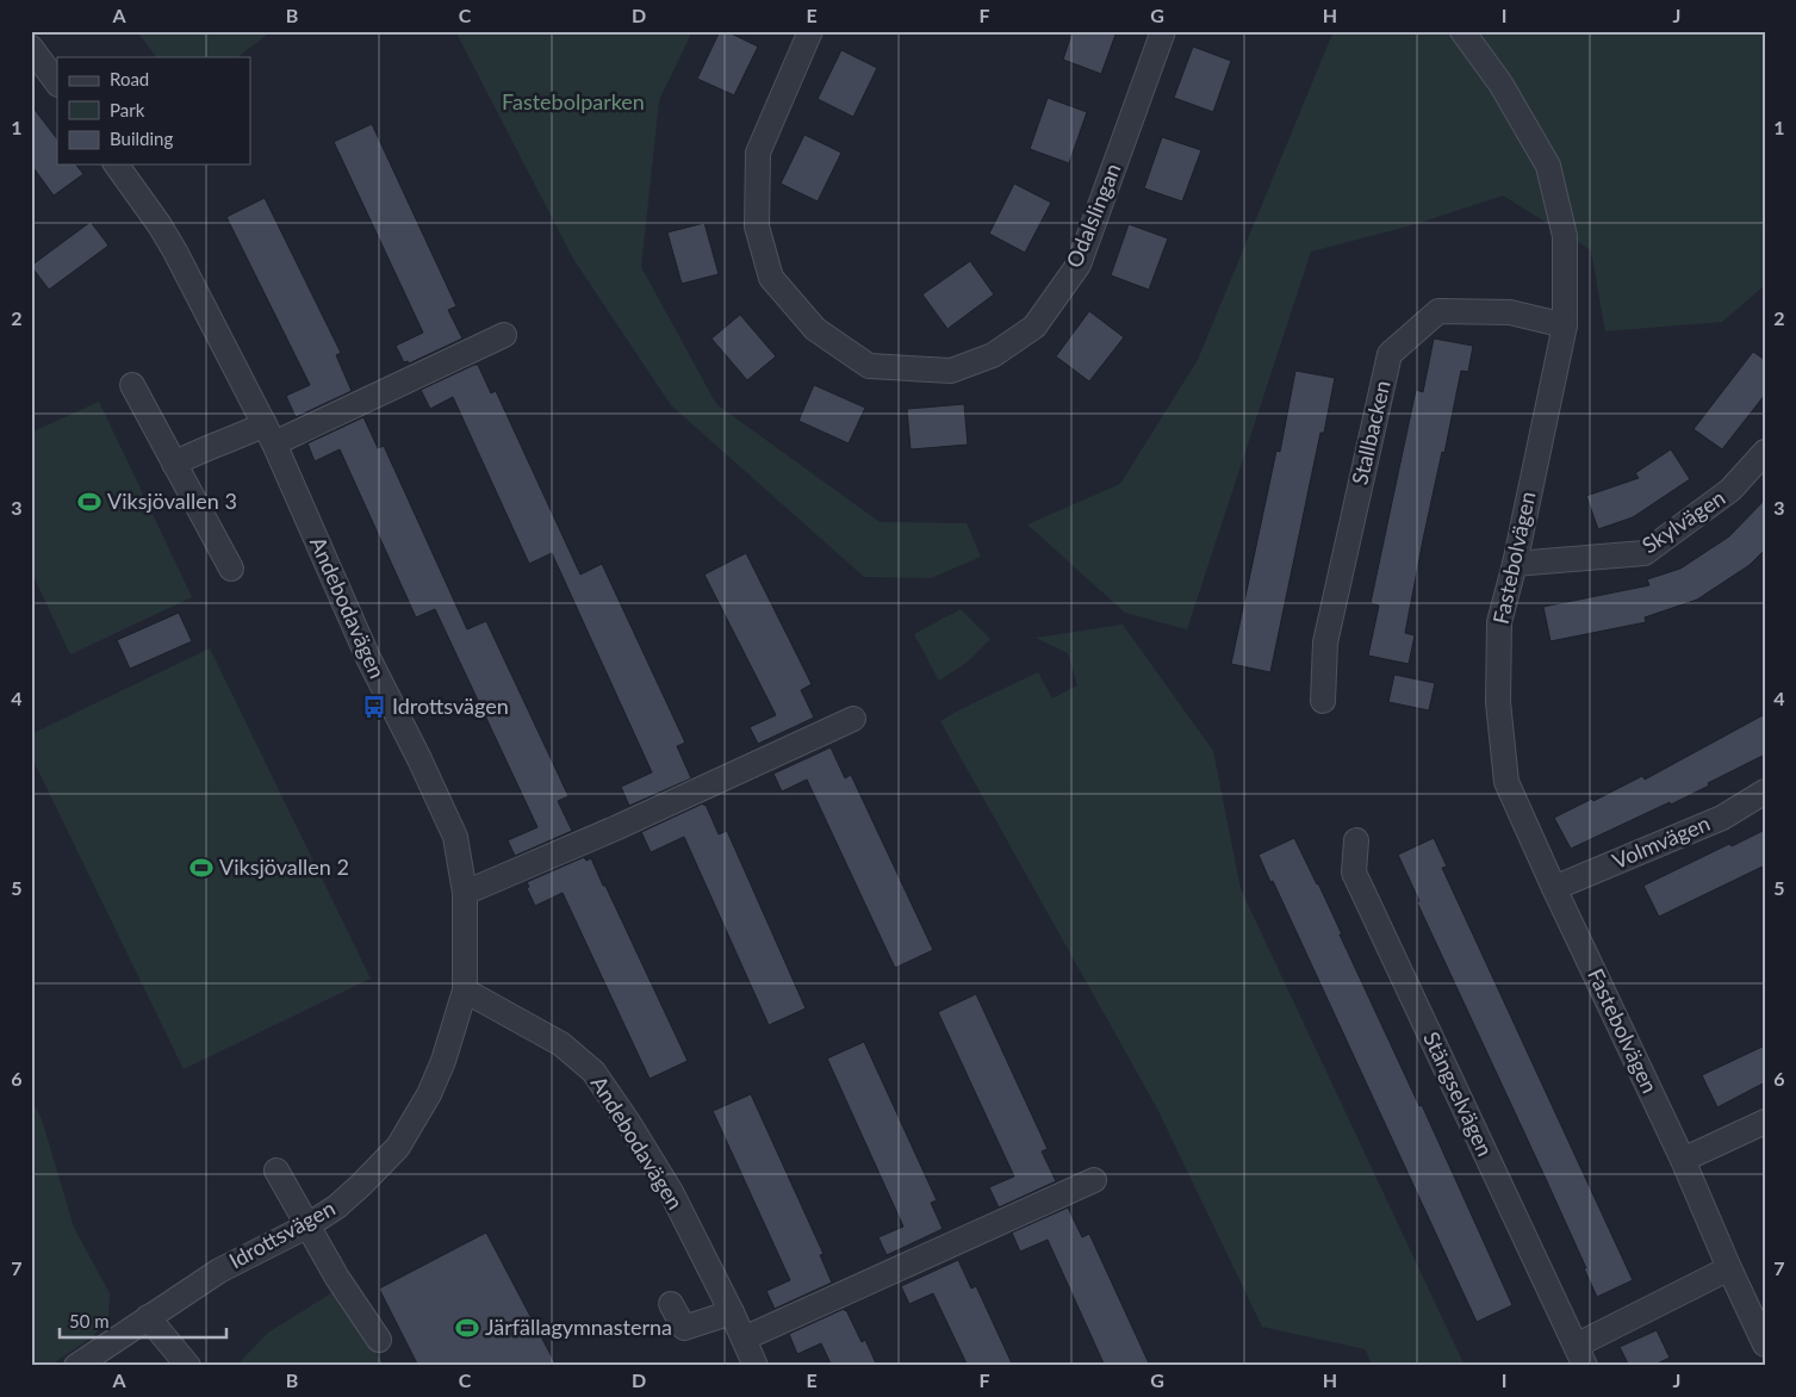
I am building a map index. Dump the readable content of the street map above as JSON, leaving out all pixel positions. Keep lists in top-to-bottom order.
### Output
{
  "streets": {
    "street": [
      "Odalslingan",
      "Stallbacken",
      "Skylvägen",
      "Fastebolvägen",
      "Andebodavägen",
      "Volmvägen",
      "Stängselvägen",
      "Idrottsvägen"
    ]
  },
  "crossings": [
    ["Stallbacken", "Fastebolvägen"],
    ["Skylvägen", "Fastebolvägen"],
    ["Fastebolvägen", "Volmvägen"],
    ["Fastebolvägen", "Stängselvägen"],
    ["Andebodavägen", "Idrottsvägen"]
  ],
  "parks": ["Fastebolparken"],
  "places": {
    "sports": ["Viksjövallen 3", "Viksjövallen 2", "Järfällagymnasterna"],
    "bus stop": ["Idrottsvägen"]
  },
  "legend": ["Road", "Park", "Building"],
  "scale_bar": "50 m",
  "grid": {
    "columns": [
      "A",
      "B",
      "C",
      "D",
      "E",
      "F",
      "G",
      "H",
      "I",
      "J"
    ],
    "rows": [
      "1",
      "2",
      "3",
      "4",
      "5",
      "6",
      "7"
    ]
  }
}
